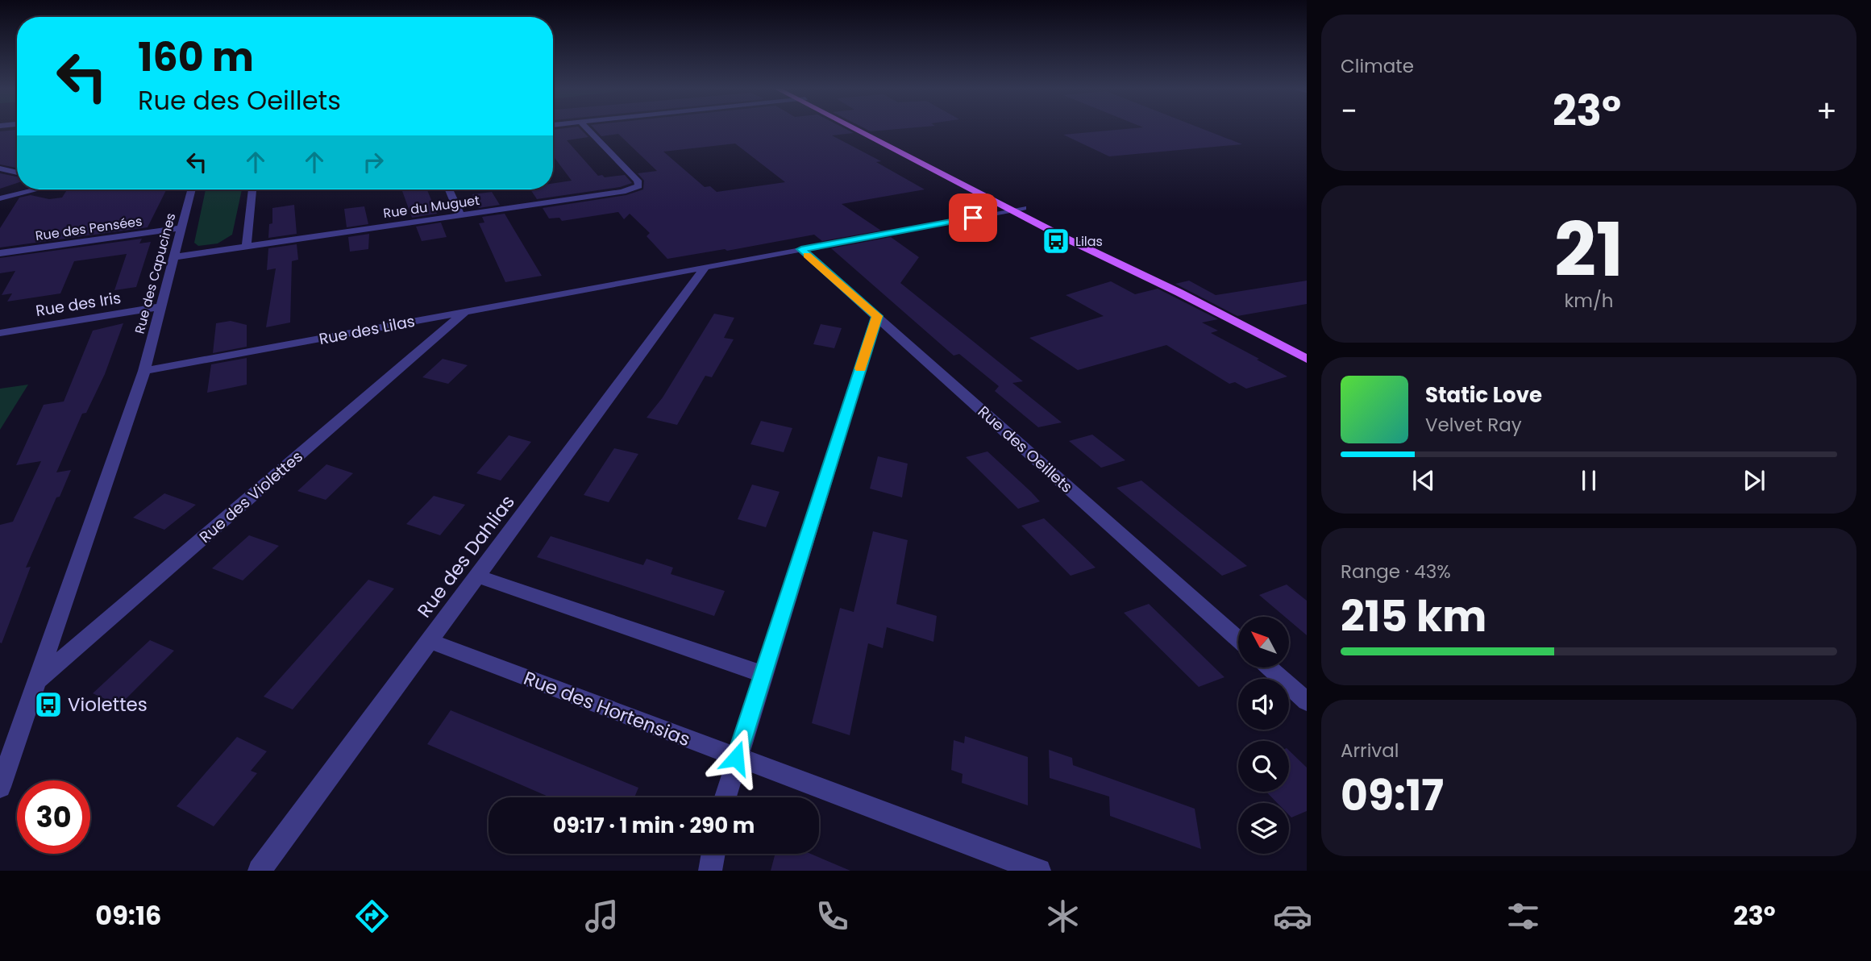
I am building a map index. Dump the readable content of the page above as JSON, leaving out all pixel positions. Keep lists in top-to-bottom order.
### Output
{
  "streets": {
    "street": [
      "Rue du Muguet",
      "Rue des Pensées",
      "Rue des Capucines",
      "Rue des Iris",
      "Rue des Lilas",
      "Rue des Oeillets",
      "Rue des Violettes",
      "Rue des Dahlias",
      "Rue des Hortensias"
    ]
  },
  "crossings": [
    ["Rue du Muguet", "Rue des Capucines"],
    ["Rue des Pensées", "Rue des Capucines"],
    ["Rue des Capucines", "Rue des Iris"],
    ["Rue des Capucines", "Rue des Lilas"],
    ["Rue des Lilas", "Rue des Oeillets"],
    ["Rue des Lilas", "Rue des Violettes"],
    ["Rue des Lilas", "Rue des Dahlias"],
    ["Rue des Dahlias", "Rue des Hortensias"]
  ],
  "places": {
    "bus stop": ["Lilas", "Violettes"]
  },
  "north": "top left",
  "page": {
    "tile": [
      "Climate",
      ["21", "km/h"],
      ["Range · 43%", "215 km"],
      ["Arrival", "09:17"]
    ],
    "turn": ["160 m", "Rue des Oeillets"],
    "heat": ["−", "23°", "+"],
    "song": ["Static Love", "Velvet Ray"],
    "limit": "30",
    "trip": "09:17 · 1 min · 290 m",
    "tabs": ["09:16", "23°"]
  }
}
